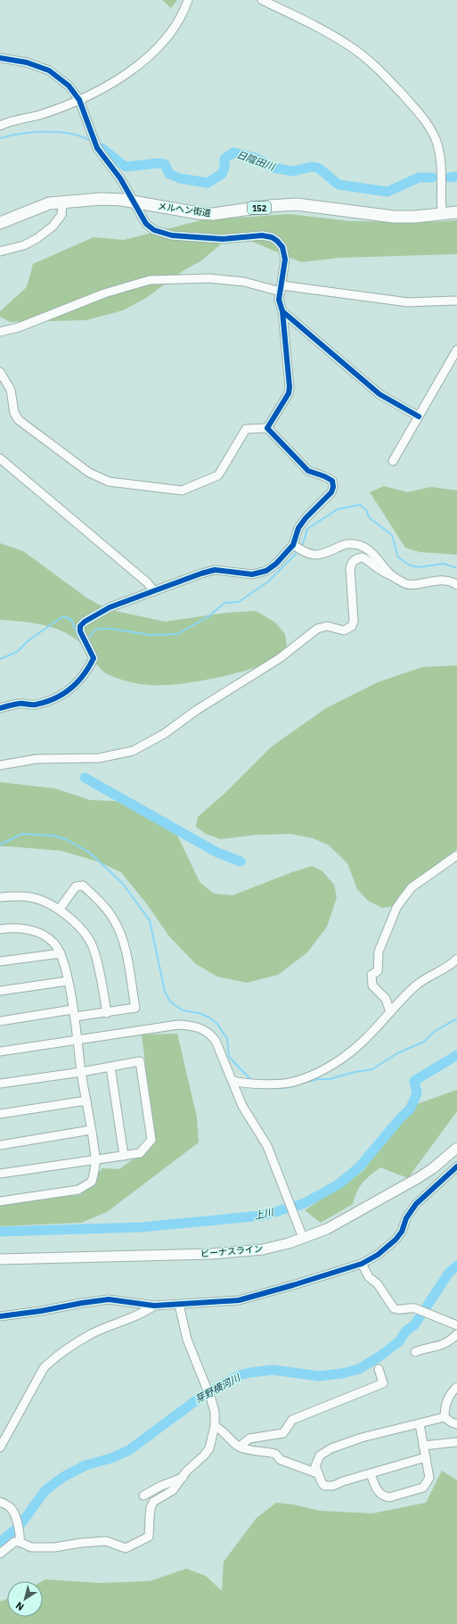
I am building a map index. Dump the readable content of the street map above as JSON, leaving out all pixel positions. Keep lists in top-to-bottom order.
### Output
{
  "streets": {
    "highway": ["152", "メルヘン街道"],
    "main road": ["ビーナスライン"]
  },
  "water": ["日陰田川", "上川", "芽野横河川"],
  "north": "bottom left"
}
